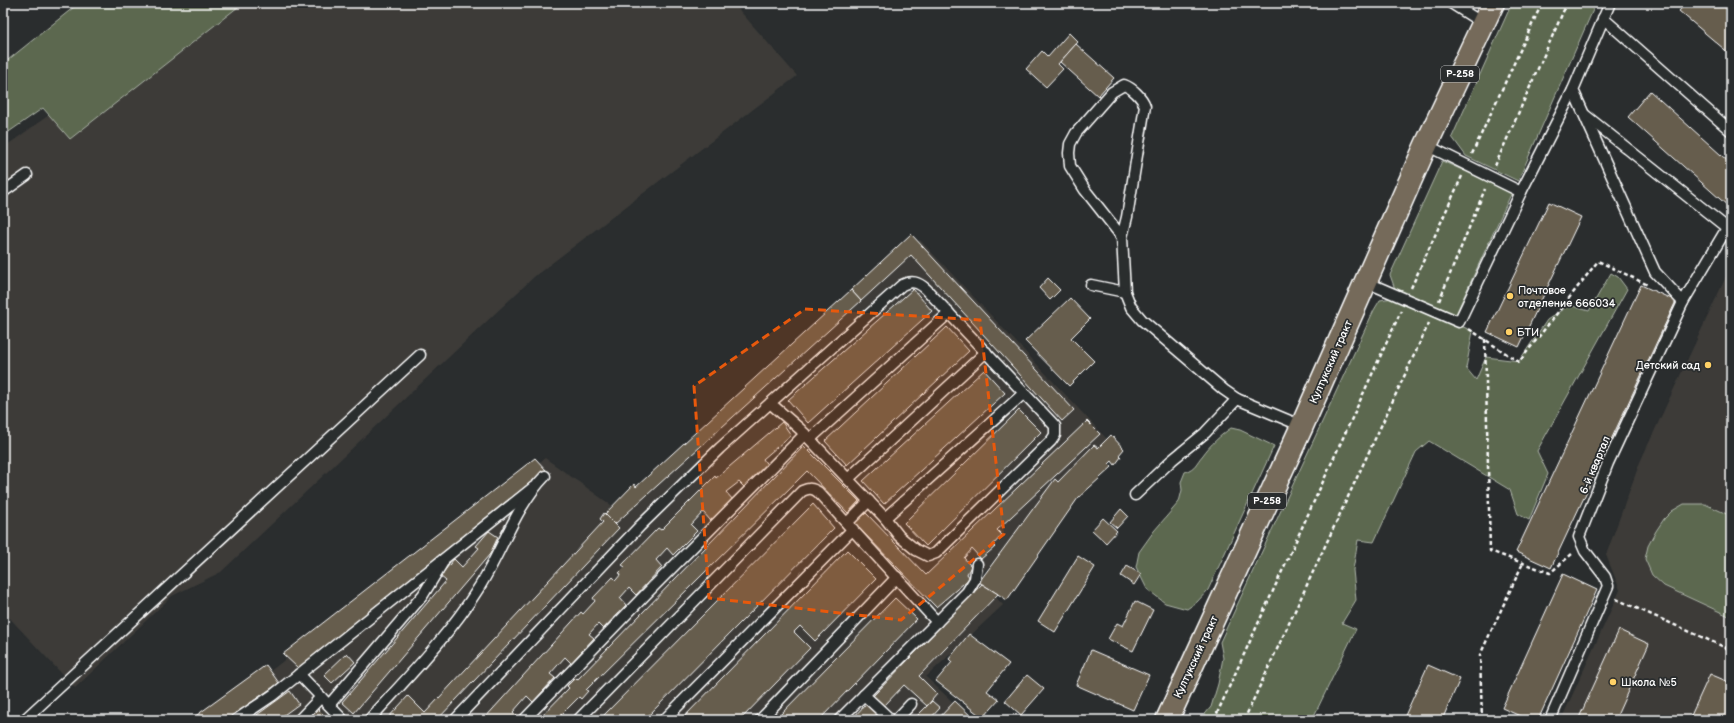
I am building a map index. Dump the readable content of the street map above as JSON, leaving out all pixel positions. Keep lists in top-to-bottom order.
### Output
{
  "streets": {
    "main road": ["Р-258", "Култукский тракт"],
    "lane": ["6-й квартал"]
  },
  "places": [
    "Почтовое отделение 666034",
    "БТИ",
    "Детский сад",
    "Школа №5"
  ]
}
